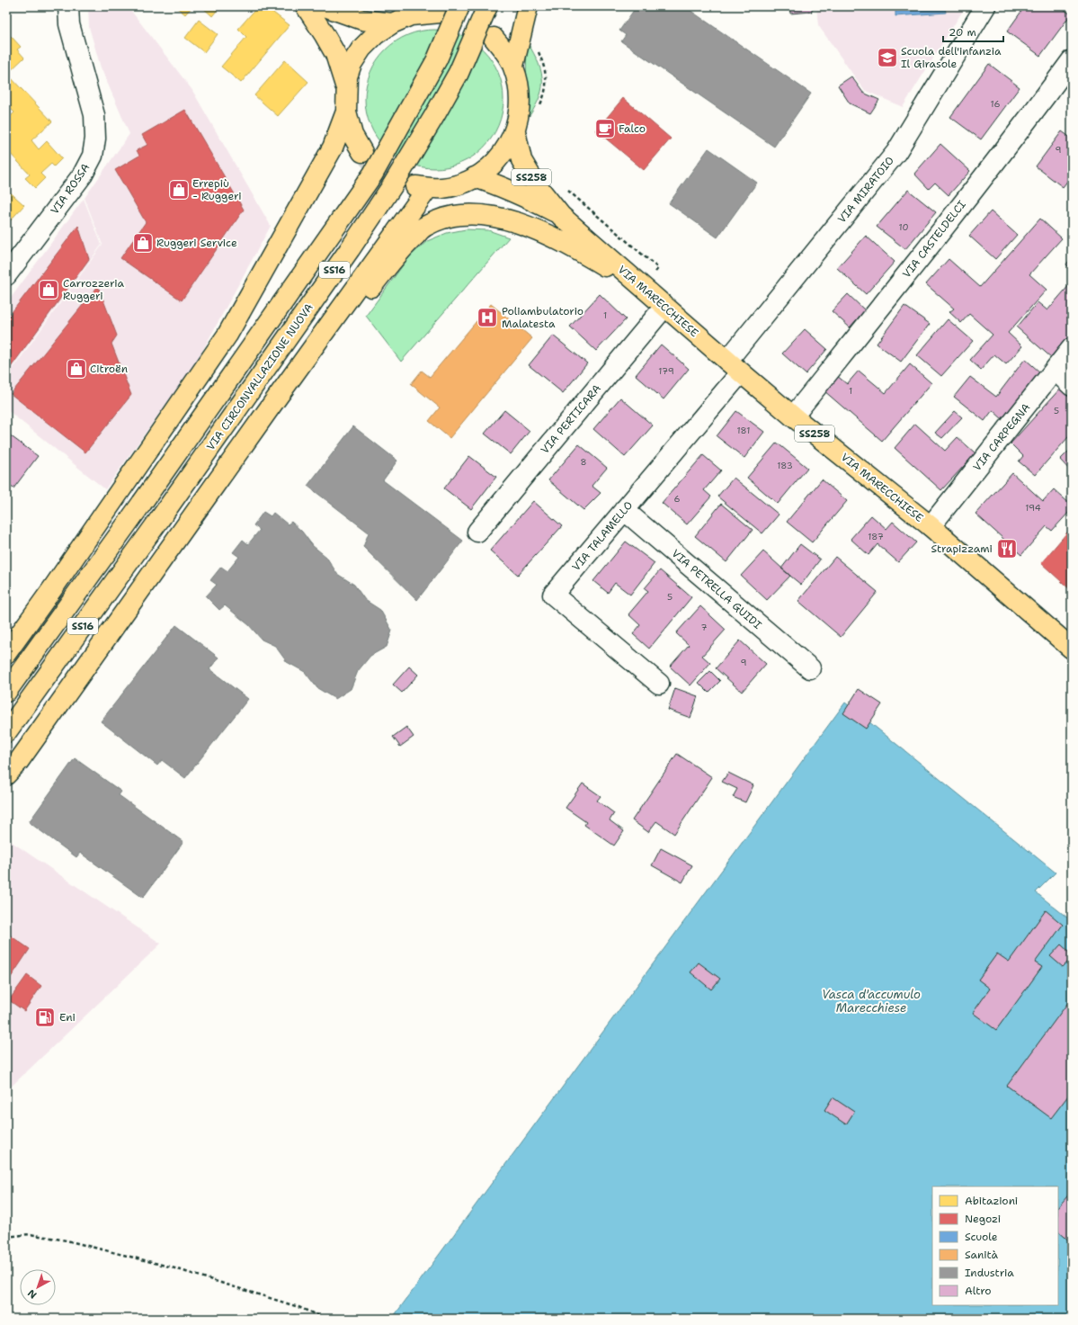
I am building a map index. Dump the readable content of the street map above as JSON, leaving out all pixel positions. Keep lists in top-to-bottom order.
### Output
{
  "streets": {
    "main road": [
      "SS258",
      "SS16",
      "VIA MARECCHIESE",
      "VIA CIRCONVALLAZIONE NUOVA"
    ],
    "street": [
      "VIA ROSSA",
      "VIA MIRATOIO",
      "VIA CASTELDELCI",
      "VIA PERTICARA",
      "VIA CARPEGNA",
      "VIA TALAMELLO",
      "VIA PETRELLA GUIDI"
    ]
  },
  "crossings": [
    ["VIA MIRATOIO", "VIA MARECCHIESE"],
    ["VIA MIRATOIO", "VIA TALAMELLO"],
    ["VIA CASTELDELCI", "VIA MARECCHIESE"],
    ["VIA MARECCHIESE", "VIA PERTICARA"],
    ["VIA MARECCHIESE", "VIA CARPEGNA"],
    ["VIA MARECCHIESE", "VIA TALAMELLO"],
    ["VIA TALAMELLO", "VIA PETRELLA GUIDI"]
  ],
  "water": ["Vasca d'accumulo Marecchiese"],
  "places": {
    "school or university": ["Scuola dell'infanzia Il Girasole"],
    "cafe": ["Falco"],
    "shop": [
      "Errepiù - Ruggeri",
      "Ruggeri Service",
      "Carrozzeria Ruggeri",
      "Citroën"
    ],
    "hospital": ["Poliambulatorio Malatesta"],
    "restaurant": ["Strapizzami"],
    "fuel station": ["Eni"]
  },
  "house_numbers": [
    "16",
    "9",
    "10",
    "1",
    "179",
    "1",
    "5",
    "181",
    "8",
    "183",
    "6",
    "194",
    "187",
    "5",
    "7",
    "9"
  ],
  "legend": [
    "Abitazioni",
    "Negozi",
    "Scuole",
    "Sanità",
    "Industria",
    "Altro"
  ],
  "scale_bar": "20 m",
  "north": "bottom left"
}
